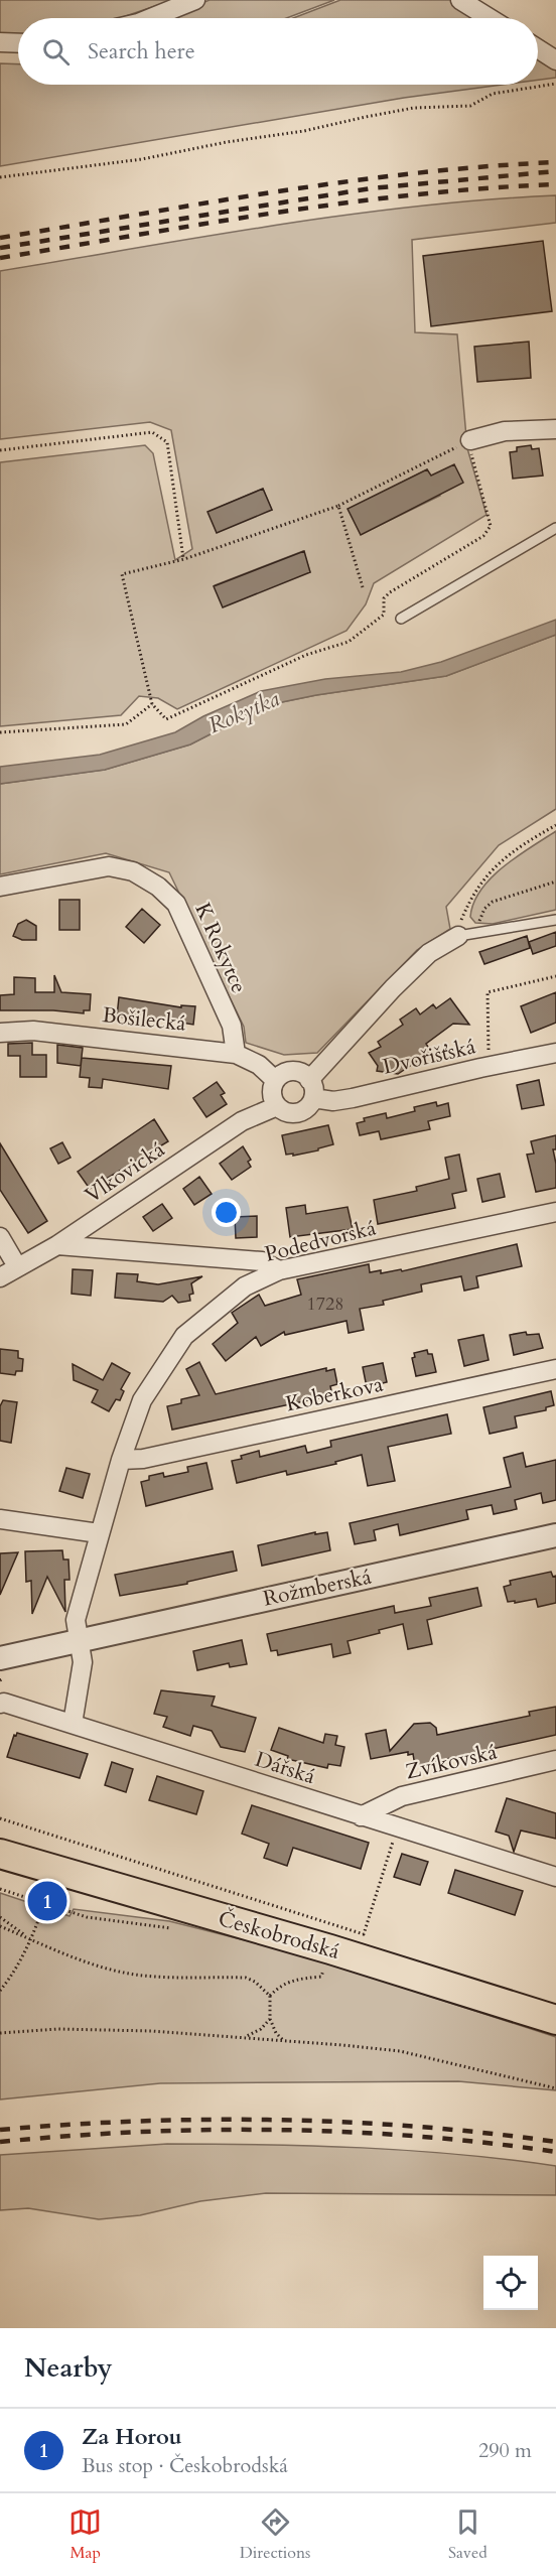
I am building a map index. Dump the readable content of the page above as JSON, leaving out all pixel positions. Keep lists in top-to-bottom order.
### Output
{
  "streets": {
    "main road": ["Českobrodská"],
    "street": [
      "K Rokytce",
      "Bošilecká",
      "Dvořišťská",
      "Vlkovická",
      "Podedvorská",
      "Koberkova",
      "Rožmberská",
      "Zvíkovská",
      "Dářská"
    ]
  },
  "crossings": [
    ["K Rokytce", "Bošilecká"],
    ["Bošilecká", "Dvořišťská"],
    ["Bošilecká", "Vlkovická"],
    ["Dvořišťská", "Vlkovická"],
    ["Podedvorská", "Koberkova"],
    ["Podedvorská", "Rožmberská"],
    ["Zvíkovská", "Dářská"]
  ],
  "water": ["Rokytka"],
  "house_numbers": ["1728"],
  "page": {
    "search": "Search here",
    "pins": "1",
    "heading": "Nearby",
    "list": [
      {
        "mark": "1",
        "name": "Za Horou",
        "note": "Bus stop · Českobrodská",
        "value": "290 m"
      }
    ],
    "nav": ["Map", "Directions", "Saved"]
  }
}
